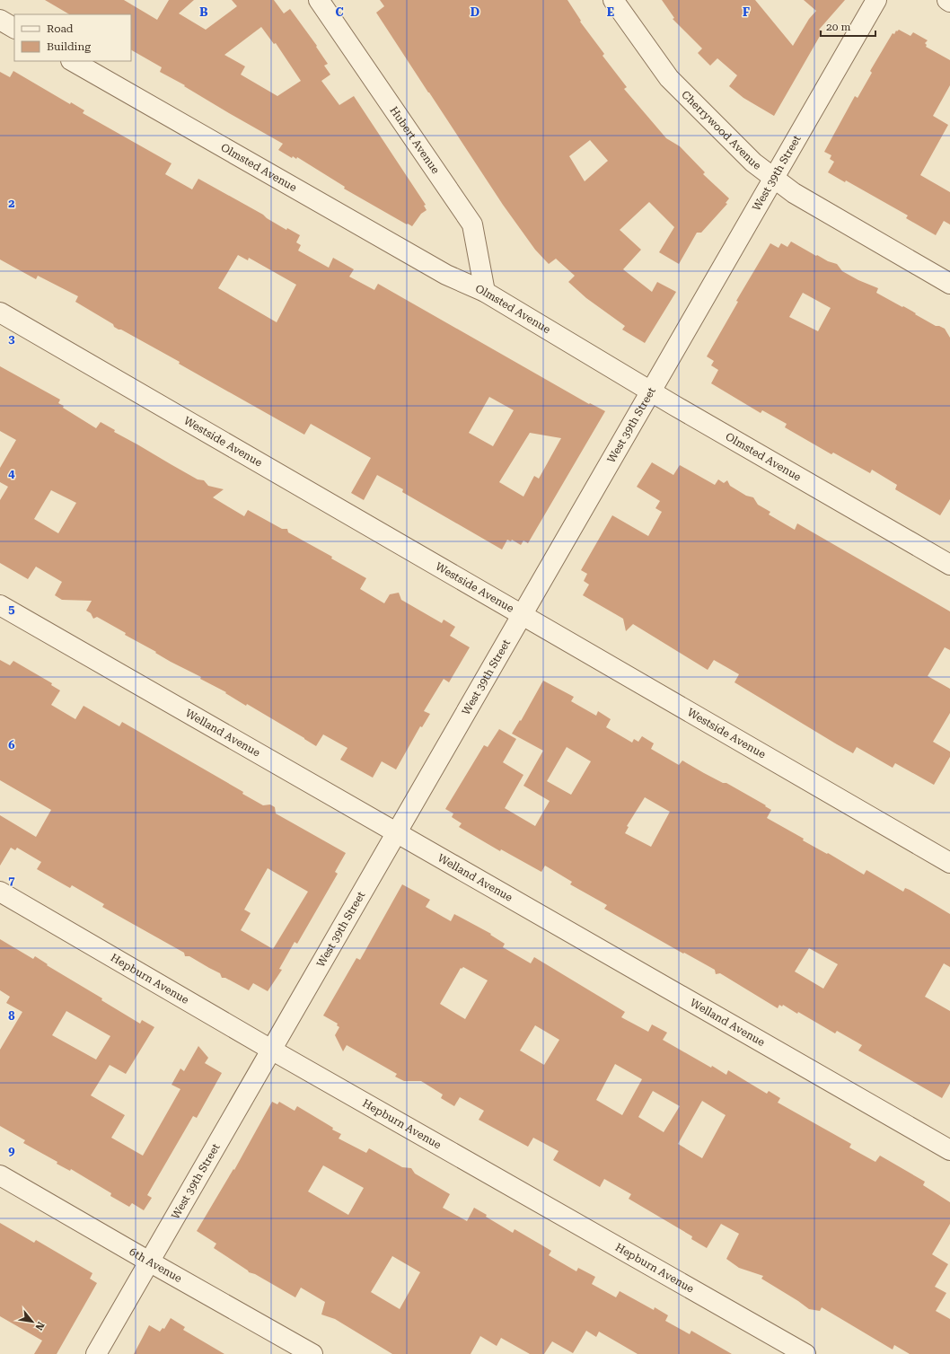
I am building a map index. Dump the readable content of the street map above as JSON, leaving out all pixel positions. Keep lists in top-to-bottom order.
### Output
{
  "streets": {
    "street": [
      "Cherrywood Avenue",
      "Hubert Avenue",
      "Olmsted Avenue",
      "West 39th Street",
      "Westside Avenue",
      "Welland Avenue",
      "Hepburn Avenue",
      "6th Avenue"
    ]
  },
  "crossings": [
    ["Cherrywood Avenue", "West 39th Street"],
    ["Hubert Avenue", "Olmsted Avenue"],
    ["Olmsted Avenue", "West 39th Street"],
    ["West 39th Street", "Westside Avenue"],
    ["West 39th Street", "Welland Avenue"],
    ["West 39th Street", "Hepburn Avenue"],
    ["West 39th Street", "6th Avenue"]
  ],
  "legend": ["Road", "Building"],
  "scale_bar": "20 m",
  "north": "bottom right",
  "grid": {
    "columns": [
      "B",
      "C",
      "D",
      "E",
      "F"
    ],
    "rows": [
      "2",
      "3",
      "4",
      "5",
      "6",
      "7",
      "8",
      "9"
    ]
  }
}
